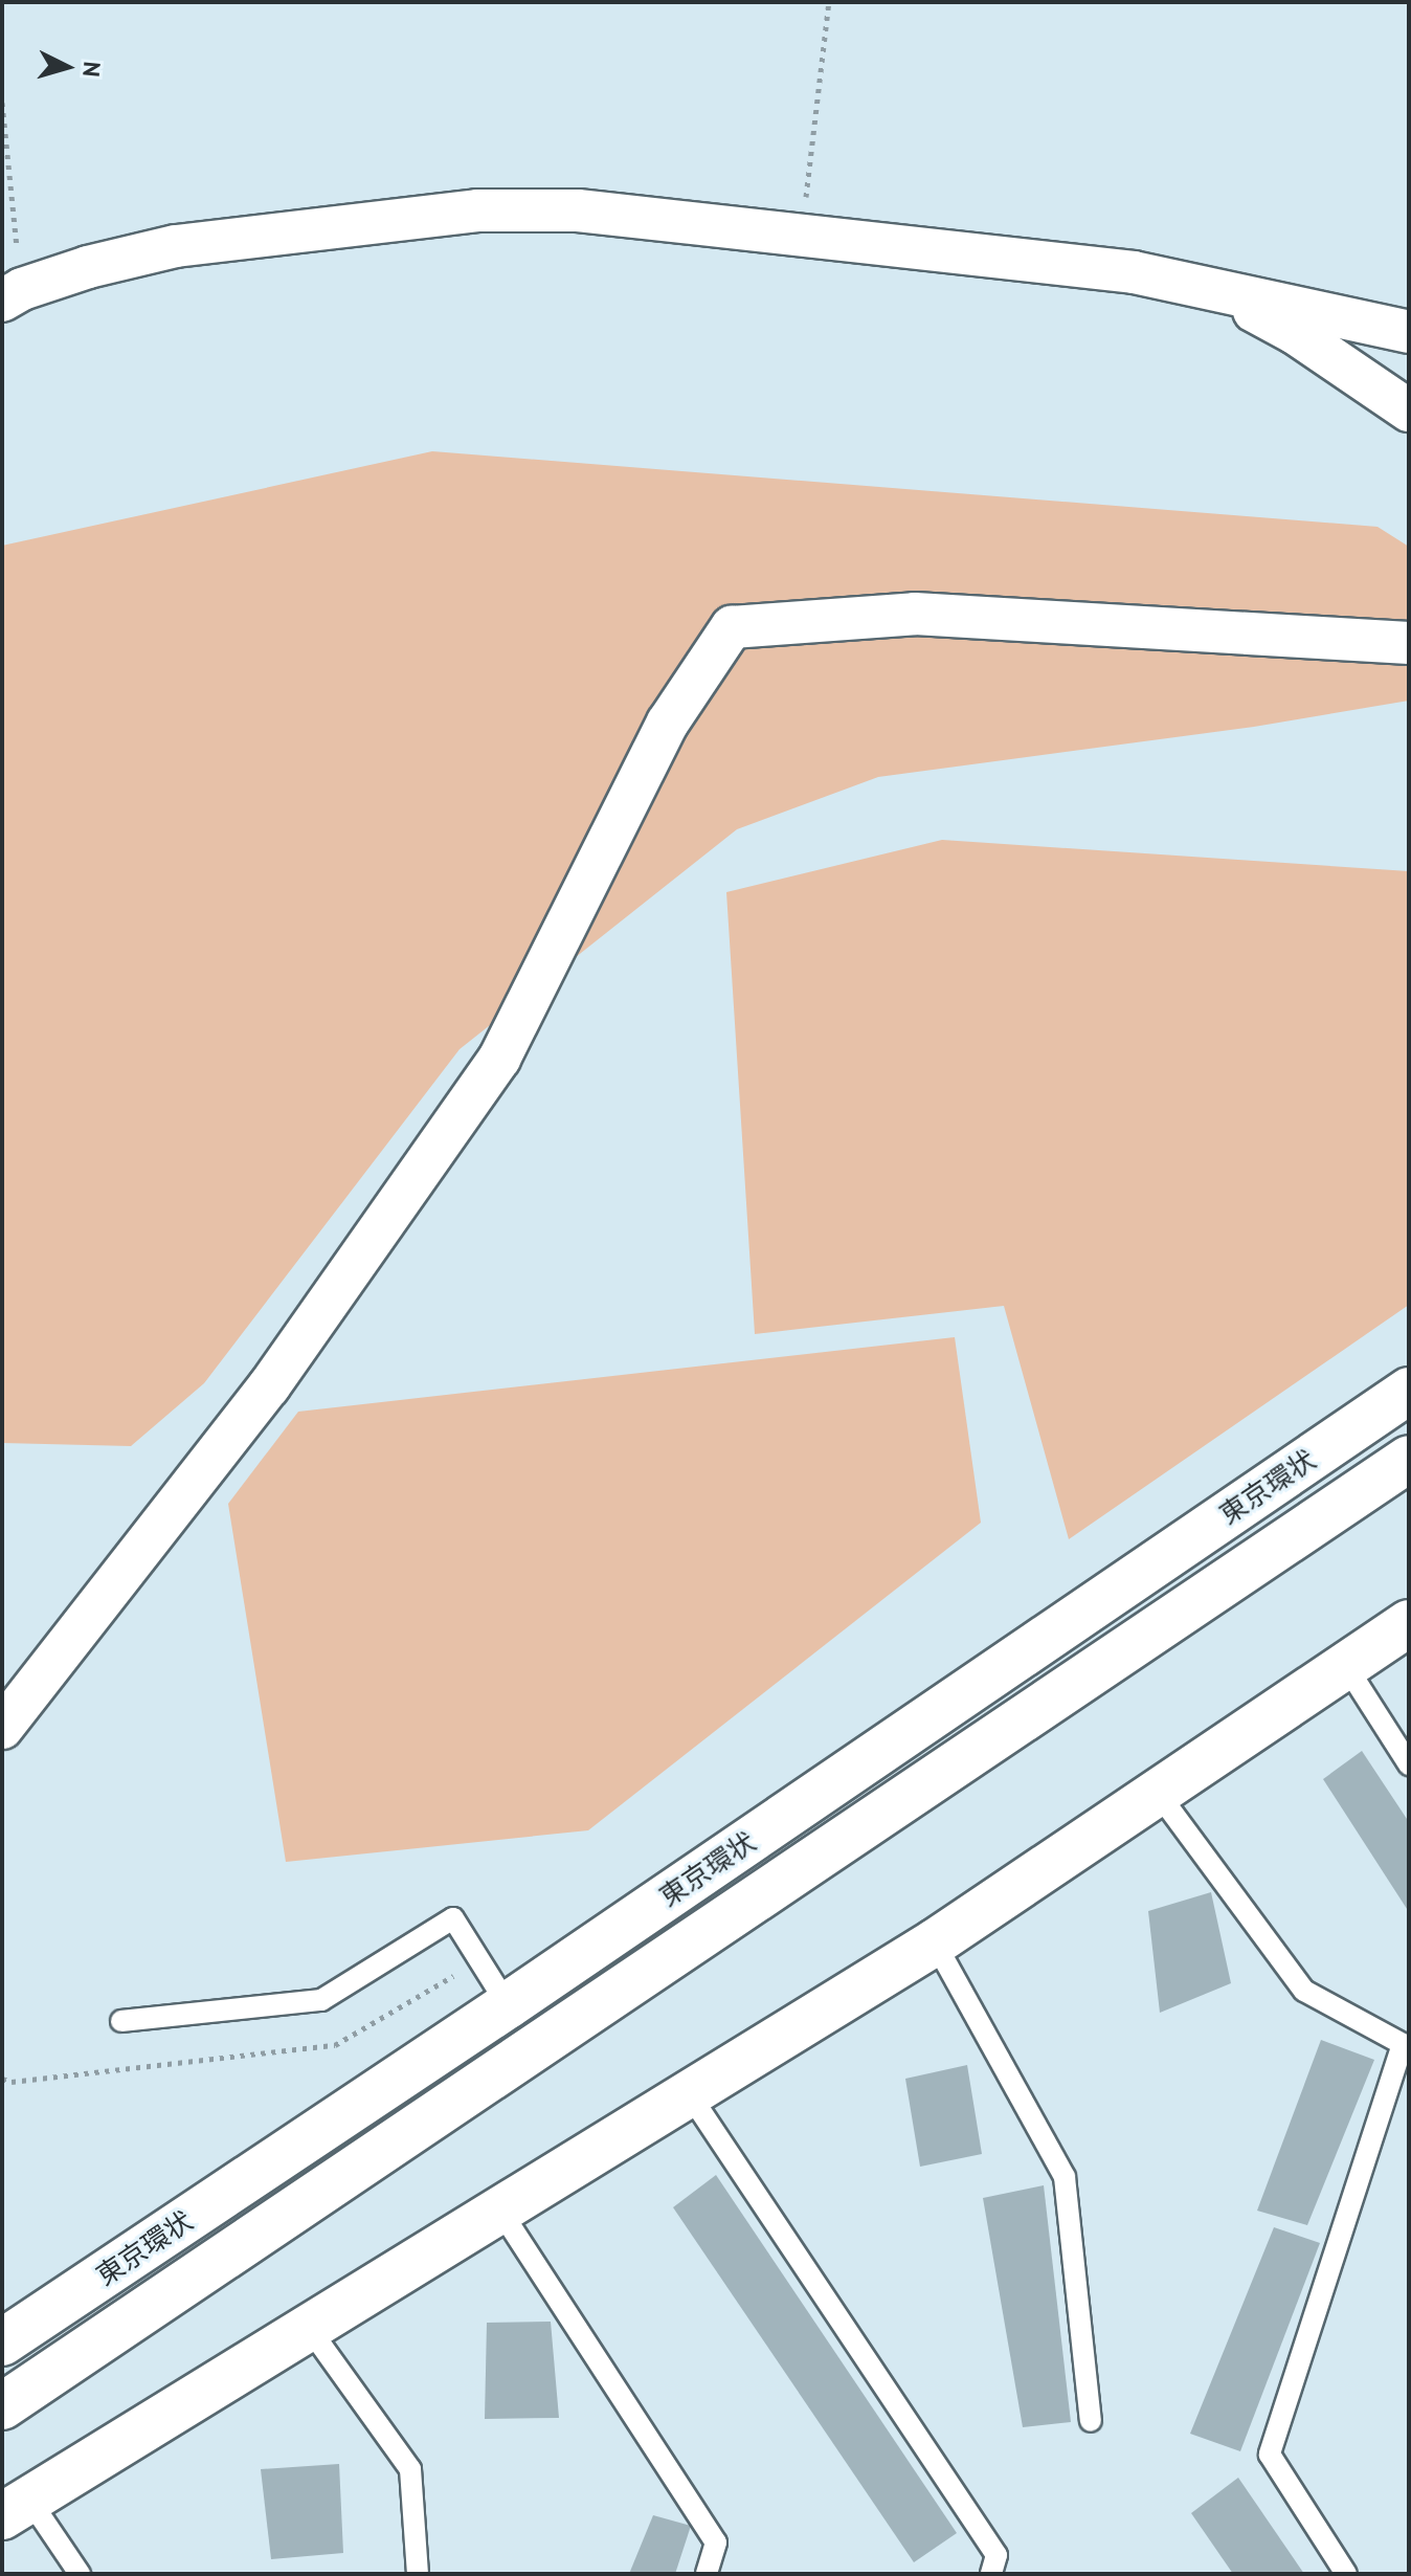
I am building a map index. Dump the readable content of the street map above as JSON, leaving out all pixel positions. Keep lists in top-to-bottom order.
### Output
{
  "streets": {
    "main road": ["東京環状"]
  },
  "north": "right"
}
